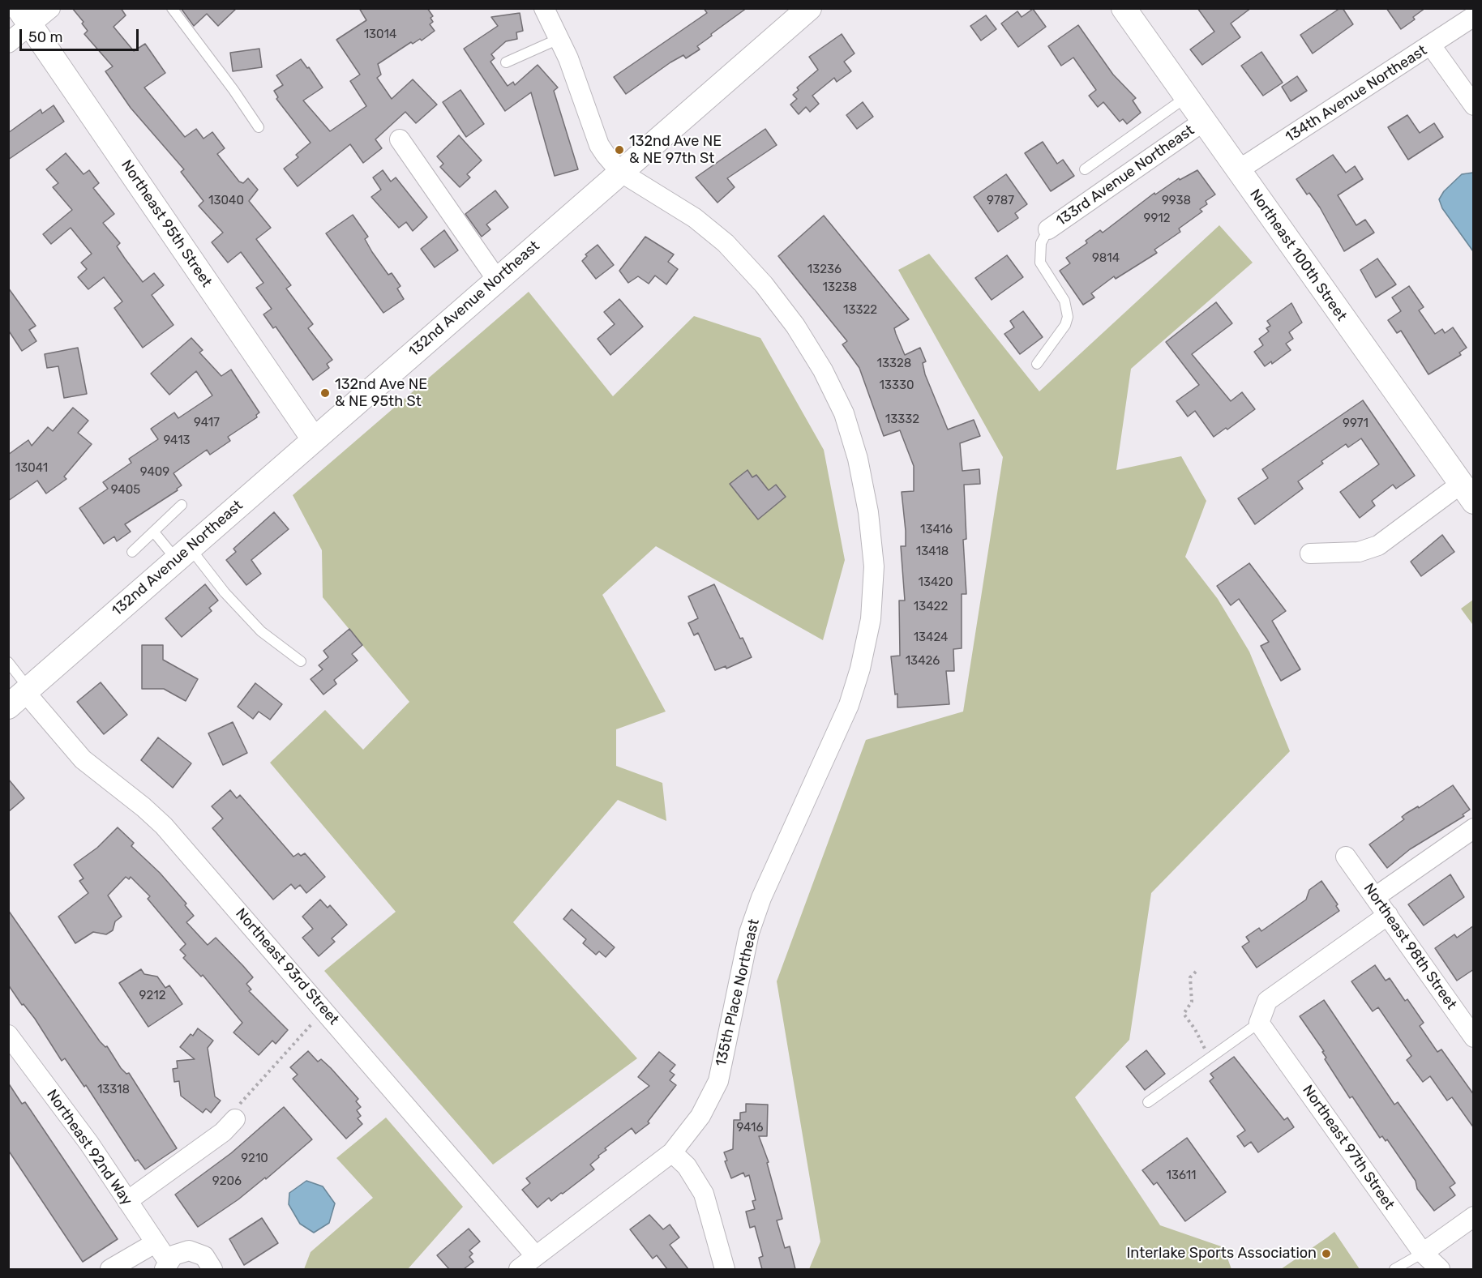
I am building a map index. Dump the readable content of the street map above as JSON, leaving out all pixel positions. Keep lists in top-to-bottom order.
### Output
{
  "streets": {
    "street": [
      "134th Avenue Northeast",
      "133rd Avenue Northeast",
      "Northeast 95th Street",
      "Northeast 100th Street",
      "132nd Avenue Northeast",
      "Northeast 98th Street",
      "Northeast 93rd Street",
      "135th Place Northeast",
      "Northeast 92nd Way",
      "Northeast 97th Street"
    ]
  },
  "crossings": [
    ["134th Avenue Northeast", "Northeast 100th Street"],
    ["133rd Avenue Northeast", "Northeast 100th Street"],
    ["Northeast 95th Street", "132nd Avenue Northeast"],
    ["132nd Avenue Northeast", "Northeast 93rd Street"],
    ["132nd Avenue Northeast", "135th Place Northeast"],
    ["Northeast 93rd Street", "135th Place Northeast"]
  ],
  "places": ["132nd Ave NE & NE 97th St", "132nd Ave NE & NE 95th St", "Interlake Sports Association"],
  "house_numbers": [
    "13014",
    "13040",
    "9787",
    "9938",
    "9912",
    "9814",
    "13236",
    "13238",
    "13322",
    "13328",
    "13330",
    "13332",
    "9417",
    "9971",
    "9413",
    "13041",
    "9409",
    "9405",
    "13416",
    "13418",
    "13420",
    "13422",
    "13424",
    "13426",
    "9212",
    "13318",
    "9416",
    "9210",
    "13611",
    "9206"
  ],
  "scale_bar": "50 m"
}
